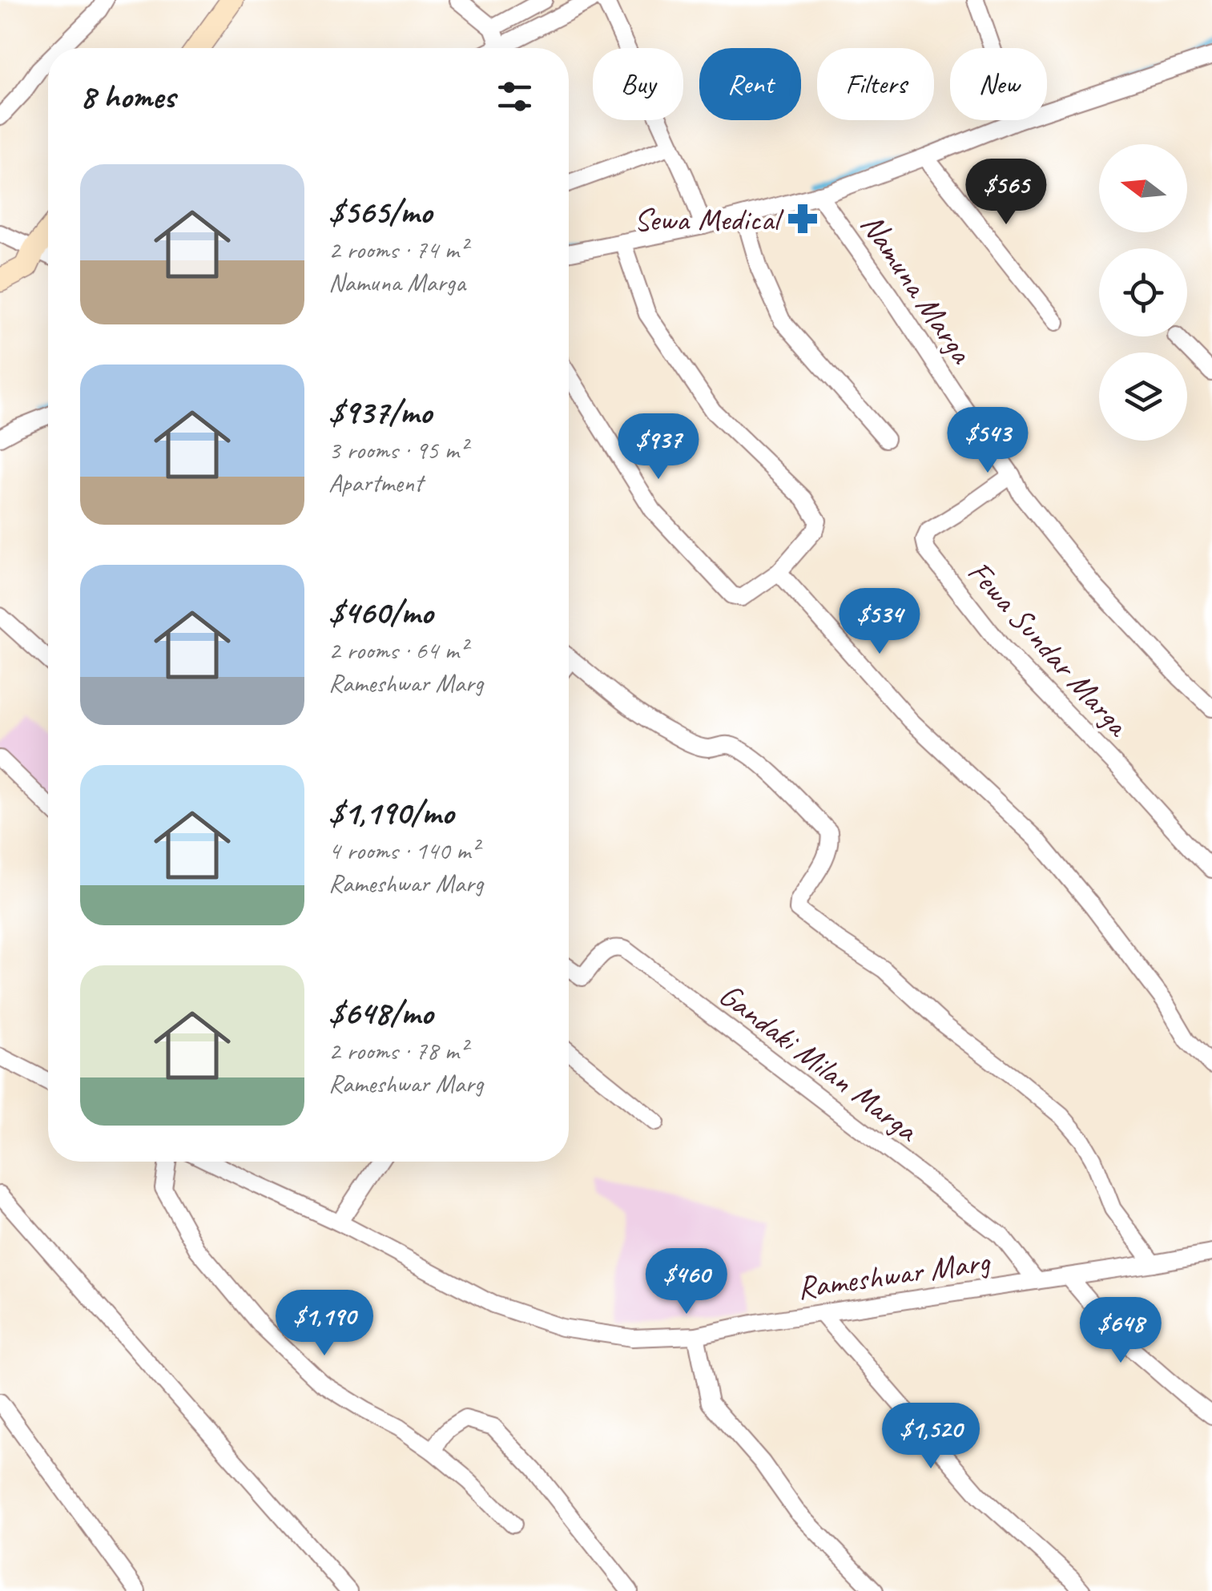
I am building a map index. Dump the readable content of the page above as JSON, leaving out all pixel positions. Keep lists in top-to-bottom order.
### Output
{
  "streets": {
    "street": [
      "Namuna Marga",
      "Fewa Sundar Marga",
      "Gandaki Milan Marga",
      "Rameshwar Marg"
    ]
  },
  "crossings": [
    ["Namuna Marga", "Fewa Sundar Marga"],
    ["Gandaki Milan Marga", "Rameshwar Marg"]
  ],
  "places": {
    "pharmacy": ["Sewa Medical"]
  },
  "north": "left",
  "page": {
    "chip": [
      "Buy",
      "Rent",
      "Filters",
      "New"
    ],
    "heading": "8 homes",
    "list": [
      {
        "name": "$565/mo",
        "note": "2 rooms · 74 m² · Namuna Marga"
      },
      {
        "name": "$937/mo",
        "note": "3 rooms · 95 m² · Apartment"
      },
      {
        "name": "$460/mo",
        "note": "2 rooms · 64 m² · Rameshwar Marg"
      },
      {
        "name": "$1,190/mo",
        "note": "4 rooms · 140 m² · Rameshwar Marg"
      },
      {
        "name": "$648/mo",
        "note": "2 rooms · 78 m² · Rameshwar Marg"
      }
    ],
    "price": [
      "$565",
      "$543",
      "$937",
      "$534",
      "$460",
      "$1,190",
      "$648",
      "$1,520"
    ]
  }
}
